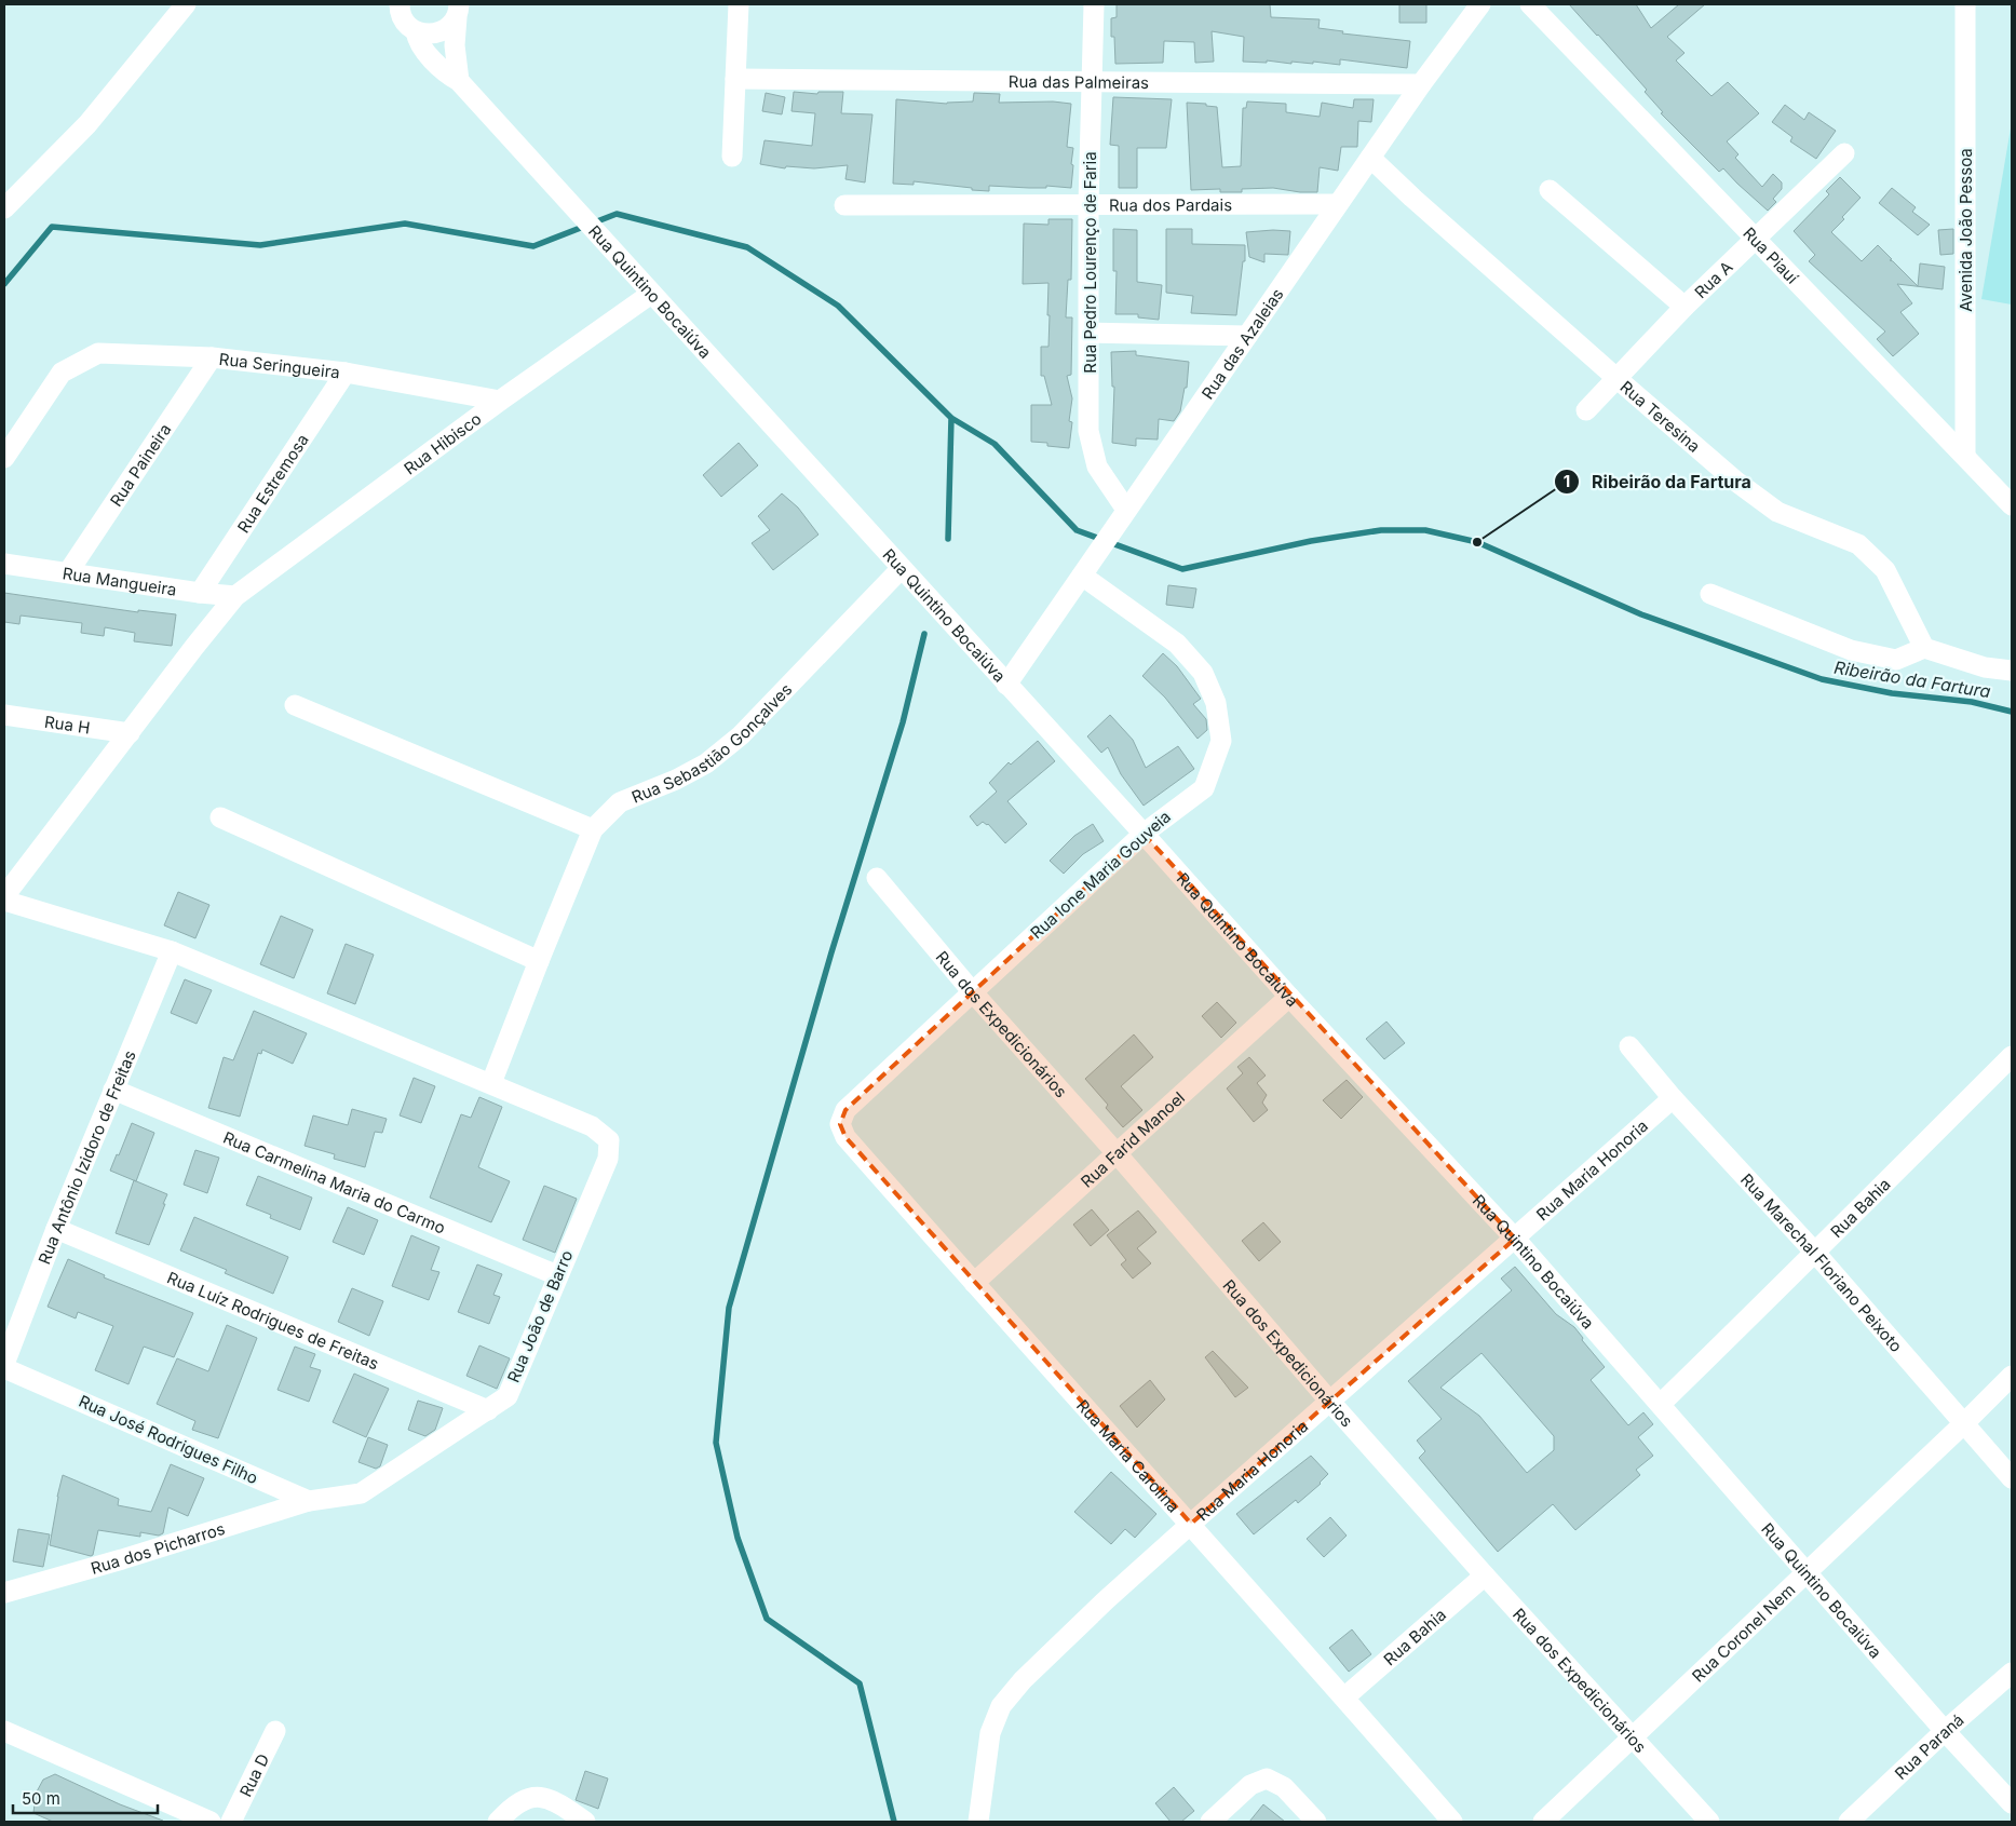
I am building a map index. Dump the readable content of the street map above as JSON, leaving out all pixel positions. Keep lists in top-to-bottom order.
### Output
{
  "streets": {
    "street": [
      "Rua das Palmeiras",
      "Rua dos Pardais",
      "Avenida João Pessoa",
      "Rua Piauí",
      "Rua Pedro Lourenço de Faria",
      "Rua A",
      "Rua Quintino Bocaiúva",
      "Rua das Azaleias",
      "Rua Seringueira",
      "Rua Teresina",
      "Rua Hibisco",
      "Rua Paineira",
      "Rua Estremosa",
      "Rua Mangueira",
      "Rua H",
      "Rua Sebastião Gonçalves",
      "Rua Ione Maria Gouveia",
      "Rua dos Expedicionários",
      "Rua Farid Manoel",
      "Rua Antônio Izidoro de Freitas",
      "Rua Maria Honoria",
      "Rua Carmelina Maria do Carmo",
      "Rua Bahia",
      "Rua Marechal Floriano Peixoto",
      "Rua João de Barro",
      "Rua Luíz Rodrigues de Freitas",
      "Rua José Rodrigues Filho",
      "Rua Maria Carolina",
      "Rua dos Picharros",
      "Rua Coronel Nem",
      "Rua Paraná",
      "Rua D"
    ]
  },
  "crossings": [
    ["Rua das Palmeiras", "Rua Pedro Lourenço de Faria"],
    ["Rua das Palmeiras", "Rua das Azaleias"],
    ["Rua dos Pardais", "Rua Pedro Lourenço de Faria"],
    ["Rua dos Pardais", "Rua das Azaleias"],
    ["Avenida João Pessoa", "Rua Piauí"],
    ["Rua Piauí", "Rua A"],
    ["Rua Pedro Lourenço de Faria", "Rua das Azaleias"],
    ["Rua A", "Rua Teresina"],
    ["Rua Quintino Bocaiúva", "Rua das Azaleias"],
    ["Rua Quintino Bocaiúva", "Rua Hibisco"],
    ["Rua Quintino Bocaiúva", "Rua Sebastião Gonçalves"],
    ["Rua Quintino Bocaiúva", "Rua Ione Maria Gouveia"],
    ["Rua Quintino Bocaiúva", "Rua Farid Manoel"],
    ["Rua Quintino Bocaiúva", "Rua Maria Honoria"],
    ["Rua Quintino Bocaiúva", "Rua Bahia"],
    ["Rua Quintino Bocaiúva", "Rua Coronel Nem"],
    ["Rua Quintino Bocaiúva", "Rua Paraná"],
    ["Rua das Azaleias", "Rua Teresina"],
    ["Rua das Azaleias", "Rua Ione Maria Gouveia"],
    ["Rua Seringueira", "Rua Hibisco"],
    ["Rua Seringueira", "Rua Paineira"],
    ["Rua Seringueira", "Rua Estremosa"],
    ["Rua Hibisco", "Rua Mangueira"],
    ["Rua Hibisco", "Rua H"],
    ["Rua Paineira", "Rua Mangueira"],
    ["Rua Estremosa", "Rua Mangueira"],
    ["Rua Sebastião Gonçalves", "Rua João de Barro"],
    ["Rua Ione Maria Gouveia", "Rua dos Expedicionários"],
    ["Rua Ione Maria Gouveia", "Rua Maria Carolina"],
    ["Rua dos Expedicionários", "Rua Farid Manoel"],
    ["Rua dos Expedicionários", "Rua Maria Honoria"],
    ["Rua dos Expedicionários", "Rua Bahia"],
    ["Rua dos Expedicionários", "Rua Coronel Nem"],
    ["Rua Farid Manoel", "Rua Maria Carolina"],
    ["Rua Antônio Izidoro de Freitas", "Rua Carmelina Maria do Carmo"],
    ["Rua Antônio Izidoro de Freitas", "Rua Luíz Rodrigues de Freitas"],
    ["Rua Maria Honoria", "Rua Marechal Floriano Peixoto"],
    ["Rua Maria Honoria", "Rua Maria Carolina"],
    ["Rua Carmelina Maria do Carmo", "Rua João de Barro"],
    ["Rua Bahia", "Rua Marechal Floriano Peixoto"],
    ["Rua Bahia", "Rua Maria Carolina"],
    ["Rua Marechal Floriano Peixoto", "Rua Coronel Nem"],
    ["Rua João de Barro", "Rua Luíz Rodrigues de Freitas"],
    ["Rua João de Barro", "Rua José Rodrigues Filho"],
    ["Rua João de Barro", "Rua dos Picharros"],
    ["Rua José Rodrigues Filho", "Rua dos Picharros"]
  ],
  "water": ["Ribeirão da Fartura"],
  "places": ["Ribeirão da Fartura"],
  "scale_bar": "50 m"
}
